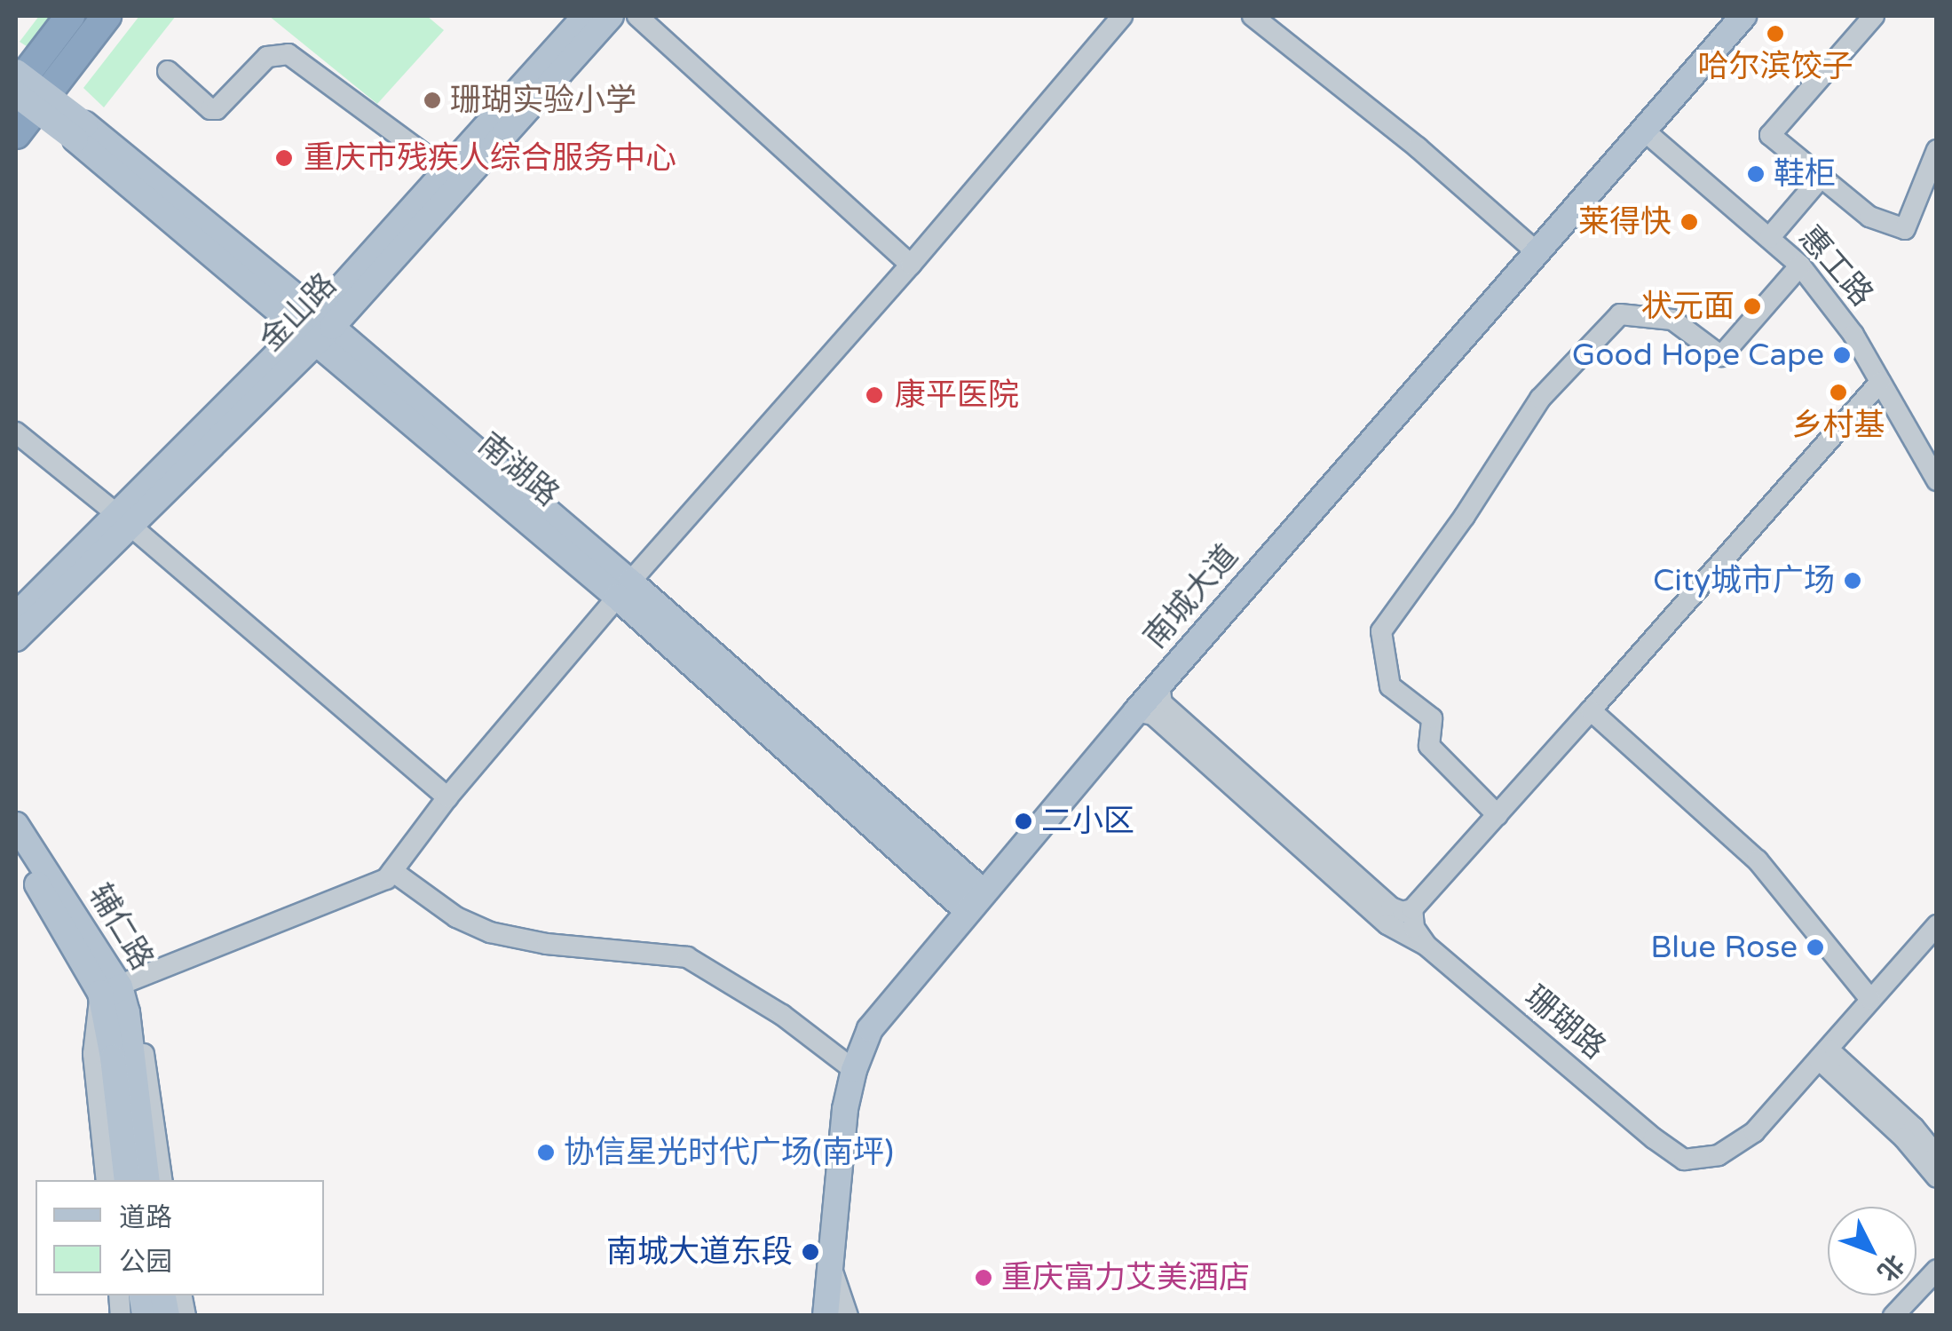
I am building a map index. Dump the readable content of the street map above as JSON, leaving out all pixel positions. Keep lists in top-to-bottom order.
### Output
{
  "streets": {
    "main road": ["金山路", "南城大道", "辅仁路"],
    "street": ["惠工路", "珊瑚路"]
  },
  "crossings": [
    ["惠工路", "南城大道"],
    ["南城大道", "珊瑚路"]
  ],
  "places": [
    "哈尔滨饺子",
    "珊瑚实验小学",
    "重庆市残疾人综合服务中心",
    "鞋柜",
    "莱得快",
    "状元面",
    "Good Hope Cape",
    "乡村基",
    "康平医院",
    "City城市广场",
    "二小区",
    "Blue Rose",
    "协信星光时代广场(南坪)",
    "南城大道东段",
    "重庆富力艾美酒店"
  ],
  "legend": ["道路", "公园"],
  "north": "bottom right"
}
